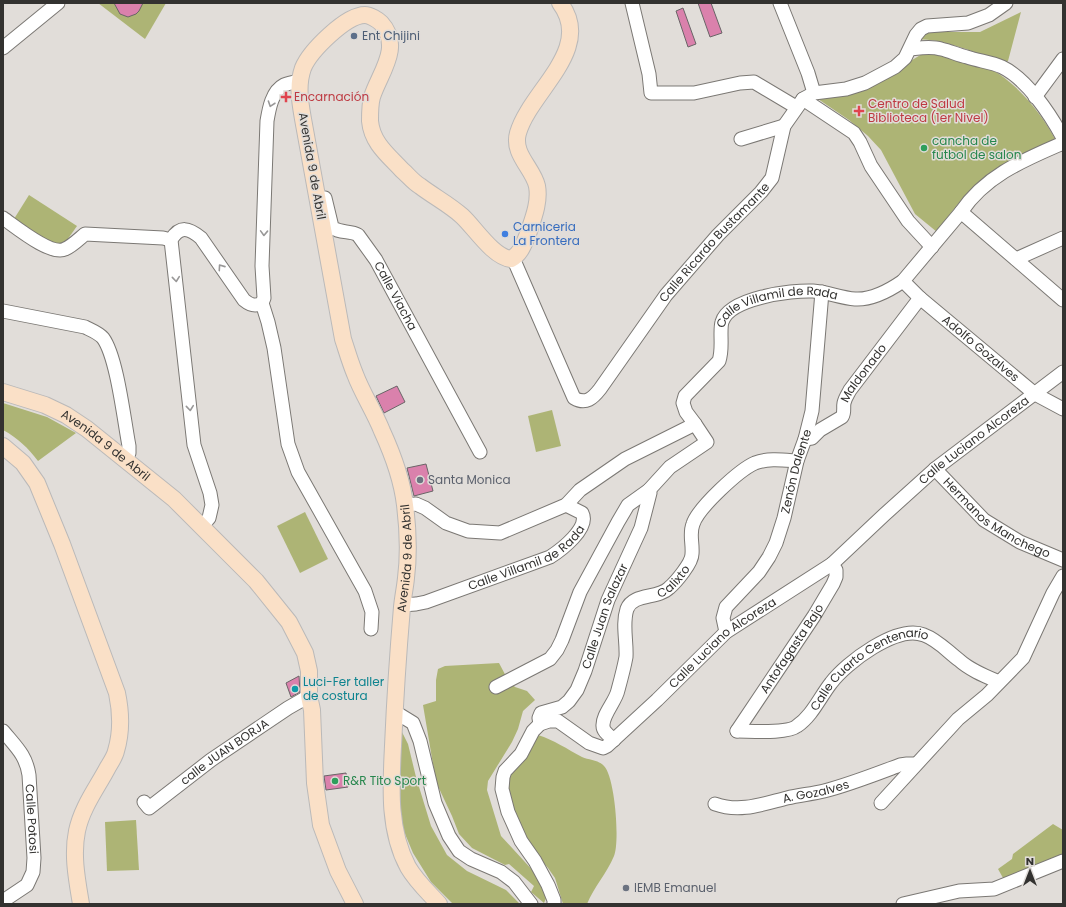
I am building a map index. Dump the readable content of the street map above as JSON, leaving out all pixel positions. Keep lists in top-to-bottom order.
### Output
{
  "streets": {
    "main road": ["Avenida 9 de Abril"],
    "street": [
      "Calle Ricardo Bustamante",
      "Calle Viacha",
      "Calle Villamil de Rada",
      "Adolfo Gozalves",
      "Maldonado",
      "Calle Luciano Alcoreza",
      "Zenón Dalente",
      "Hermanos Manchego",
      "Calixto",
      "Calle Juan Salazar",
      "Antofagasta Bajo",
      "Calle Cuarto Centenario",
      "calle JUAN BORJA",
      "A. Gozalves",
      "Calle Potosi"
    ]
  },
  "crossings": [
    ["Avenida 9 de Abril", "Calle Ricardo Bustamante"],
    ["Avenida 9 de Abril", "Calle Viacha"],
    ["Avenida 9 de Abril", "Calle Villamil de Rada"],
    ["Avenida 9 de Abril", "calle JUAN BORJA"],
    ["Calle Villamil de Rada", "Adolfo Gozalves"],
    ["Calle Villamil de Rada", "Zenón Dalente"],
    ["Adolfo Gozalves", "Maldonado"],
    ["Adolfo Gozalves", "Calle Luciano Alcoreza"],
    ["Maldonado", "Zenón Dalente"],
    ["Calle Luciano Alcoreza", "Zenón Dalente"],
    ["Calle Luciano Alcoreza", "Hermanos Manchego"],
    ["Calle Luciano Alcoreza", "Calixto"],
    ["Calle Luciano Alcoreza", "Calle Juan Salazar"],
    ["Calle Luciano Alcoreza", "Antofagasta Bajo"],
    ["Zenón Dalente", "Calixto"],
    ["Antofagasta Bajo", "Calle Cuarto Centenario"]
  ],
  "places": {
    "other": [
      "Ent Chijini",
      "cancha de futbol de salon",
      "Carniceria La Frontera",
      "Santa Monica",
      "Luci-Fer taller de costura",
      "R&R Tito Sport",
      "IEMB Emanuel"
    ],
    "health": ["Encarnación", "Centro de Salud Biblioteca (1er Nivel)"]
  },
  "north": "top"
}
